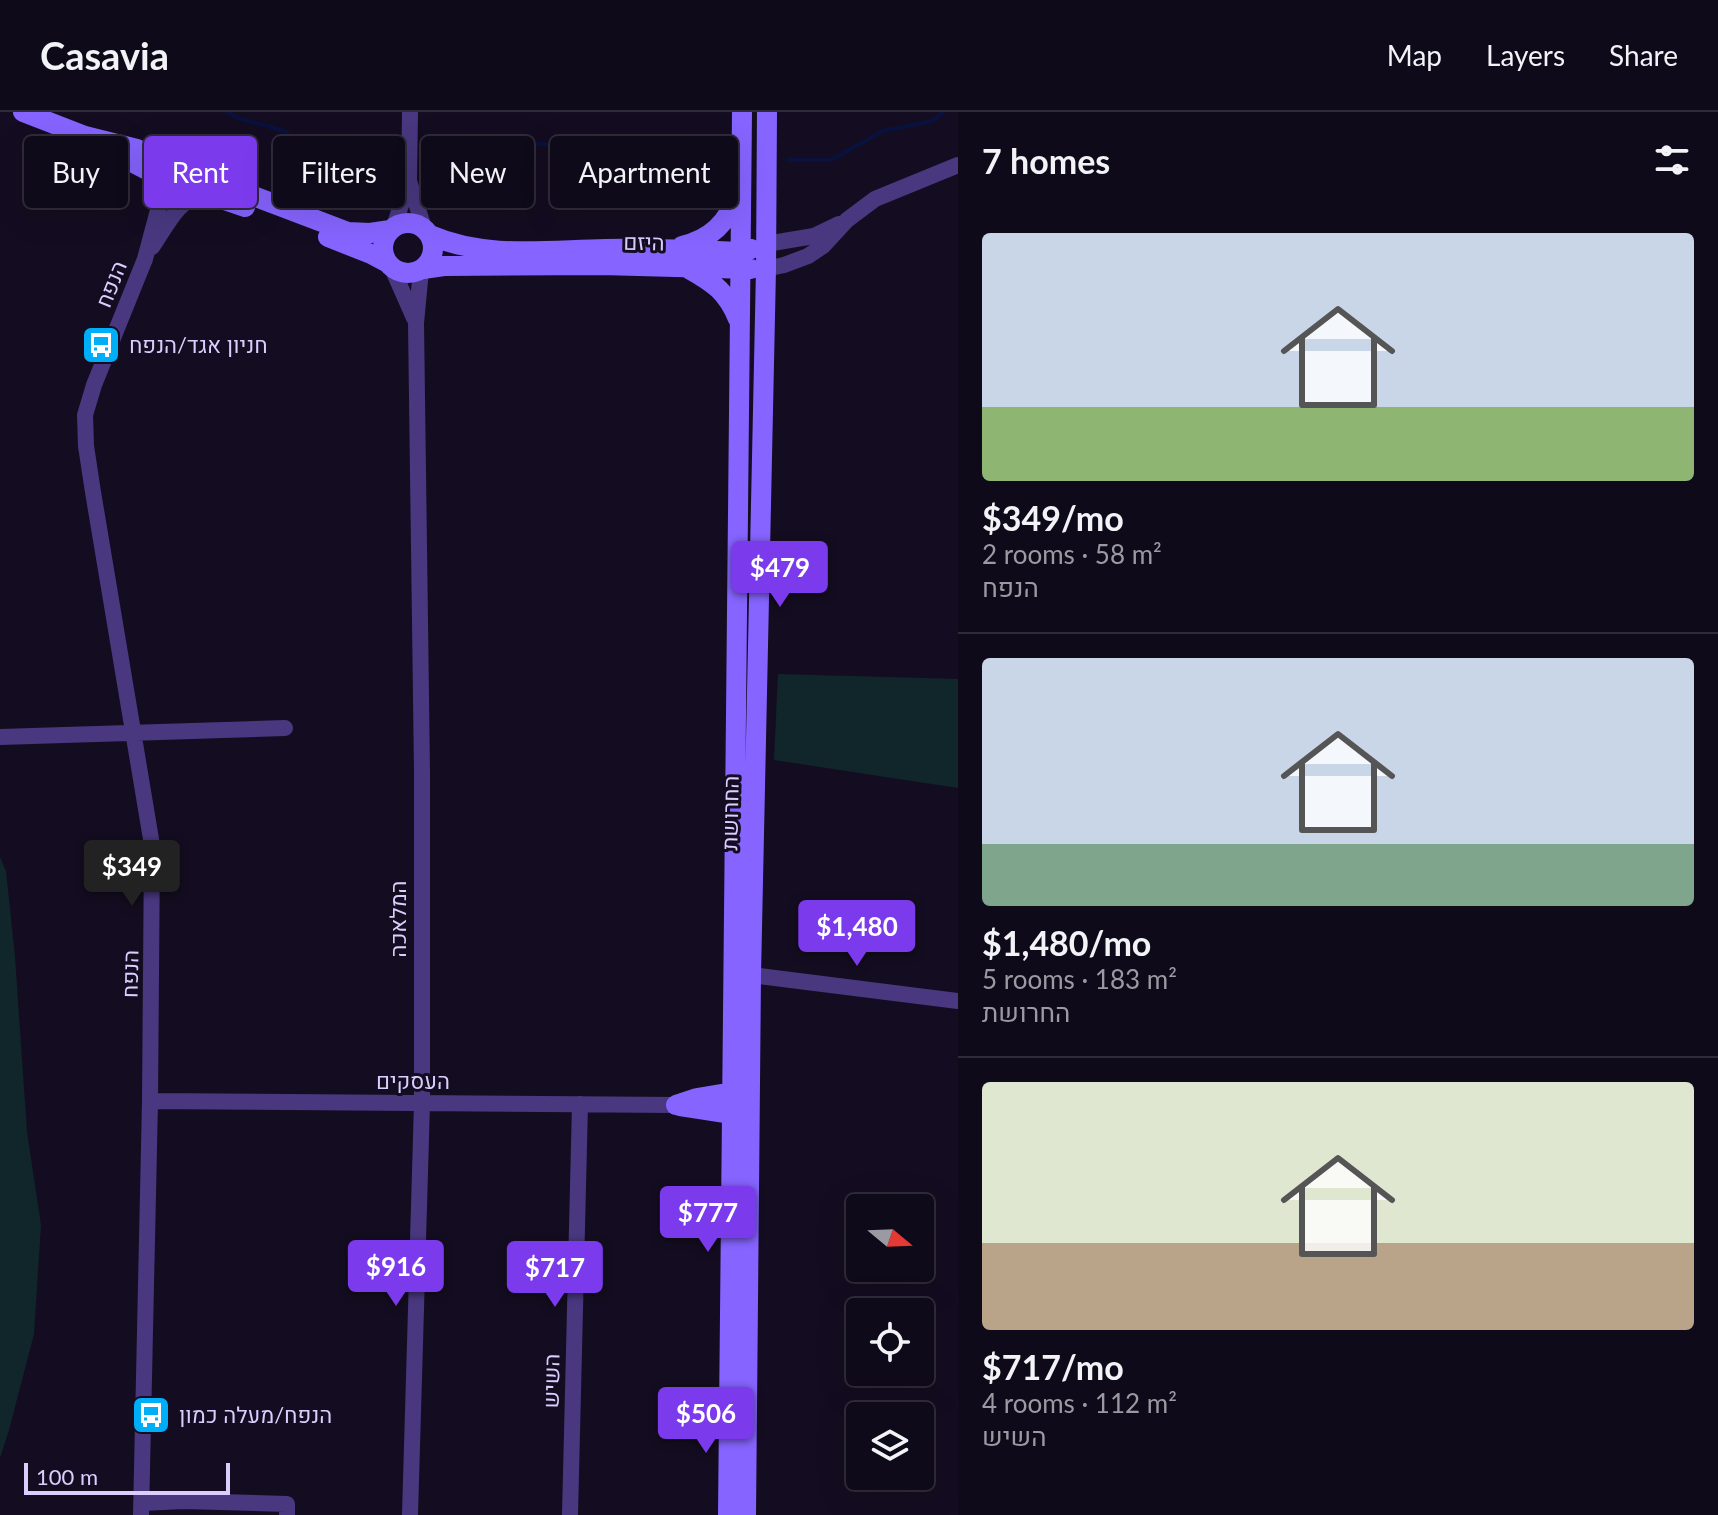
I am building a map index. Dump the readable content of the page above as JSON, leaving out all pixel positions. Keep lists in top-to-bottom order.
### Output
{
  "streets": {
    "street": [
      "היזם",
      "הנפח",
      "החרושת",
      "המלאכה",
      "העסקים",
      "השיש"
    ]
  },
  "crossings": [
    ["היזם", "החרושת"],
    ["היזם", "המלאכה"],
    ["הנפח", "העסקים"],
    ["המלאכה", "העסקים"],
    ["העסקים", "השיש"]
  ],
  "places": {
    "bus stop": ["חניון אגד/הנפח", "הנפח/מעלה כמון"]
  },
  "scale_bar": "100 m",
  "north": "right",
  "page": {
    "header": "Casavia",
    "nav": ["Map", "Layers", "Share"],
    "heading": "7 homes",
    "chip": [
      "Buy",
      "Rent",
      "Filters",
      "New",
      "Apartment"
    ],
    "list": [
      {
        "name": "$349/mo",
        "note": "2 rooms · 58 m² · הנפח"
      },
      {
        "name": "$1,480/mo",
        "note": "5 rooms · 183 m² · החרושת"
      },
      {
        "name": "$717/mo",
        "note": "4 rooms · 112 m² · השיש"
      }
    ],
    "price": [
      "$479",
      "$349",
      "$1,480",
      "$777",
      "$916",
      "$717",
      "$506"
    ],
    "scale": "100 m"
  }
}
